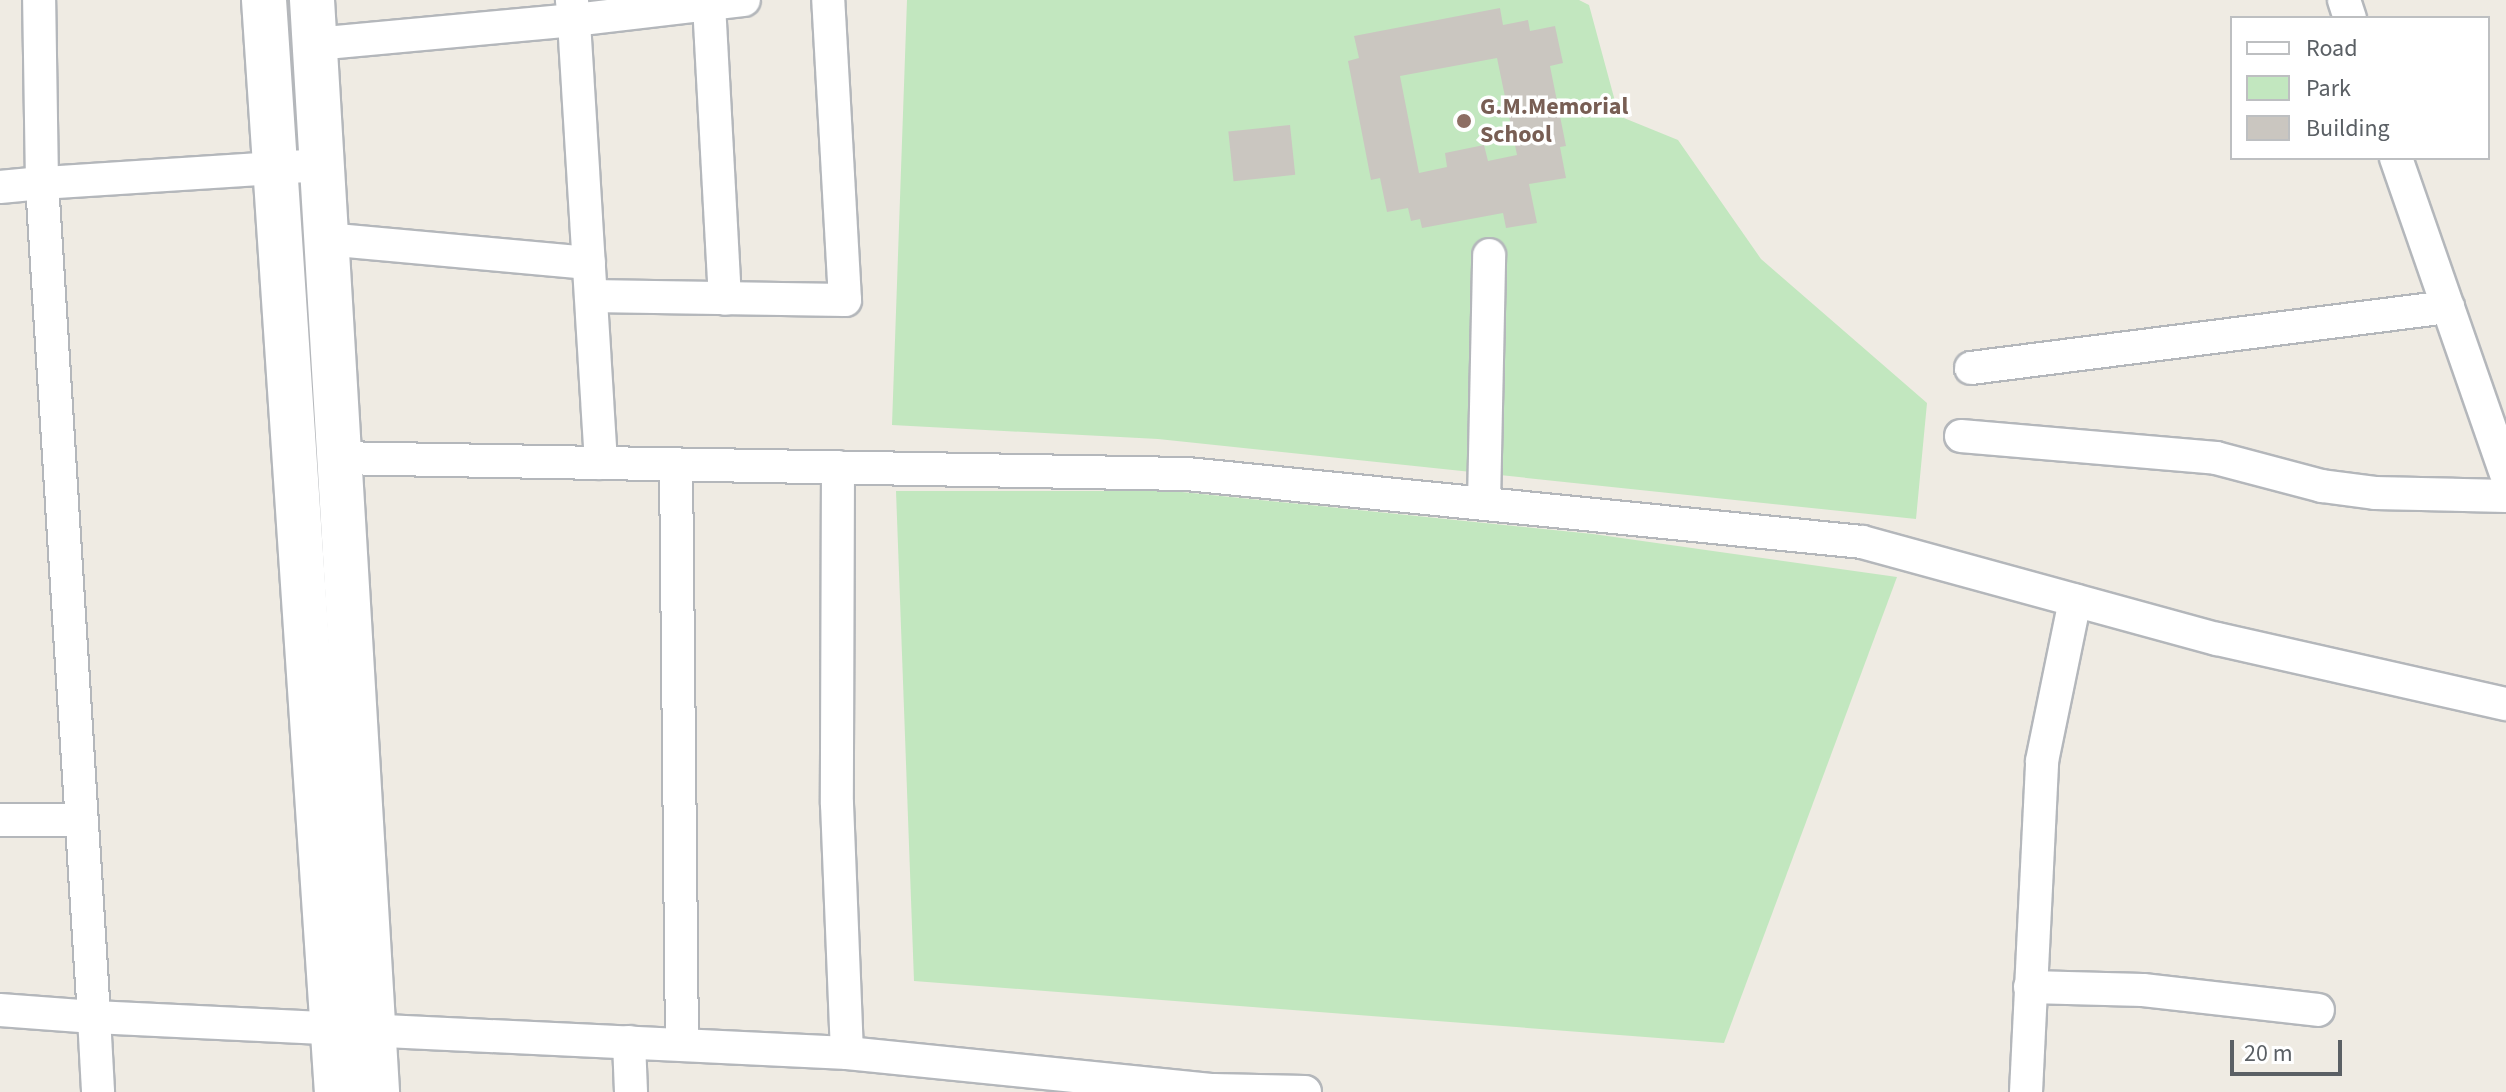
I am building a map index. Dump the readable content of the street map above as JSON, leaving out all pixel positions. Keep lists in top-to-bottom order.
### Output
{
  "places": ["G.M.Memorial School"],
  "legend": ["Road", "Park", "Building"],
  "scale_bar": "20 m"
}
